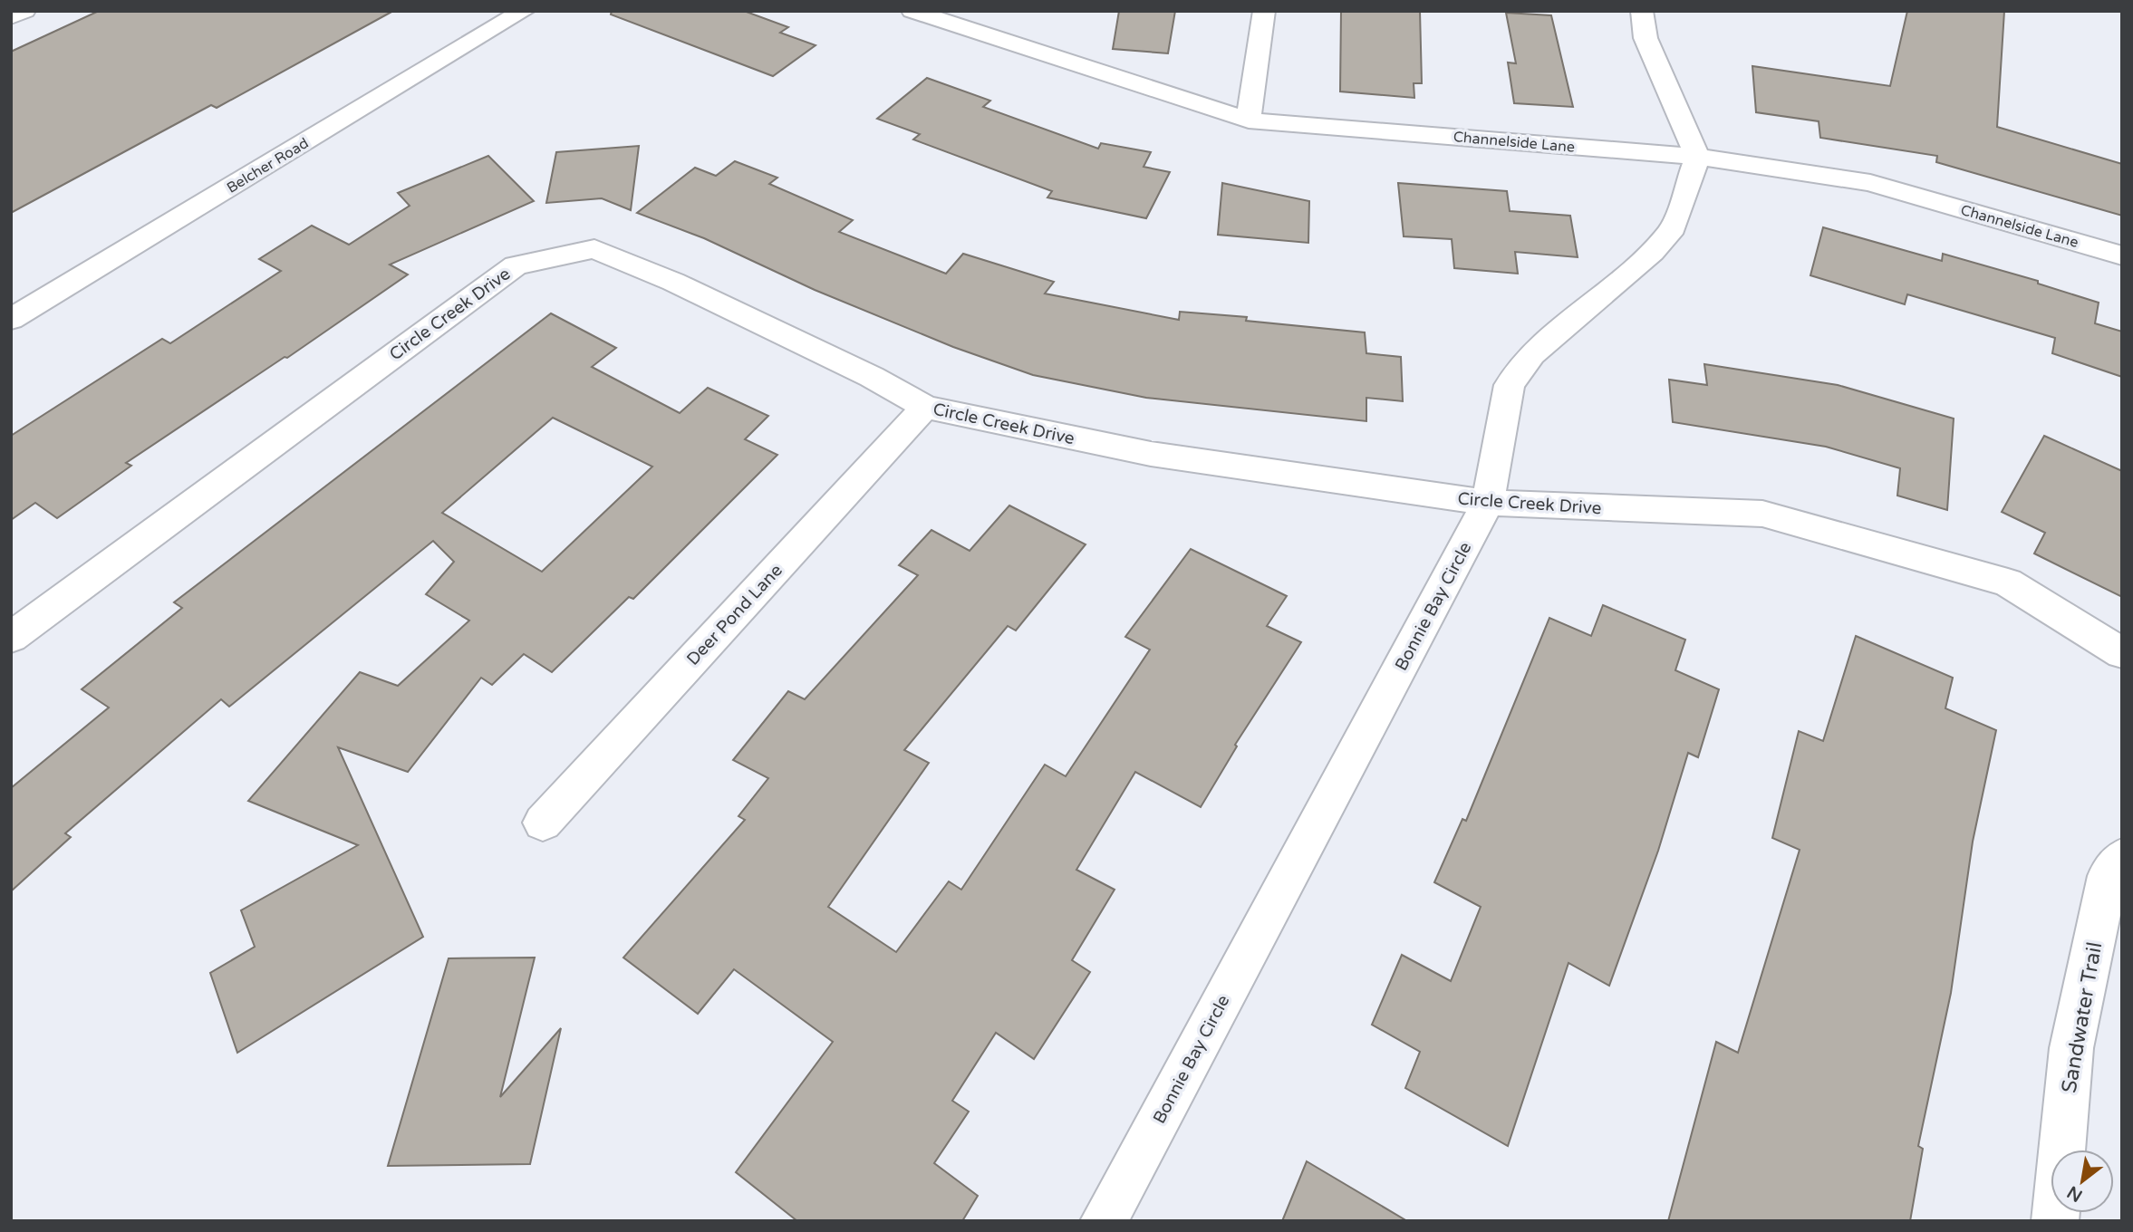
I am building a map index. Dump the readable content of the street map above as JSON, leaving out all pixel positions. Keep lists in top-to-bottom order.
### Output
{
  "streets": {
    "street": [
      "Channelside Lane",
      "Belcher Road",
      "Circle Creek Drive",
      "Bonnie Bay Circle",
      "Deer Pond Lane",
      "Sandwater Trail"
    ]
  },
  "crossings": [
    ["Channelside Lane", "Bonnie Bay Circle"],
    ["Circle Creek Drive", "Bonnie Bay Circle"],
    ["Circle Creek Drive", "Deer Pond Lane"]
  ],
  "north": "bottom left"
}
